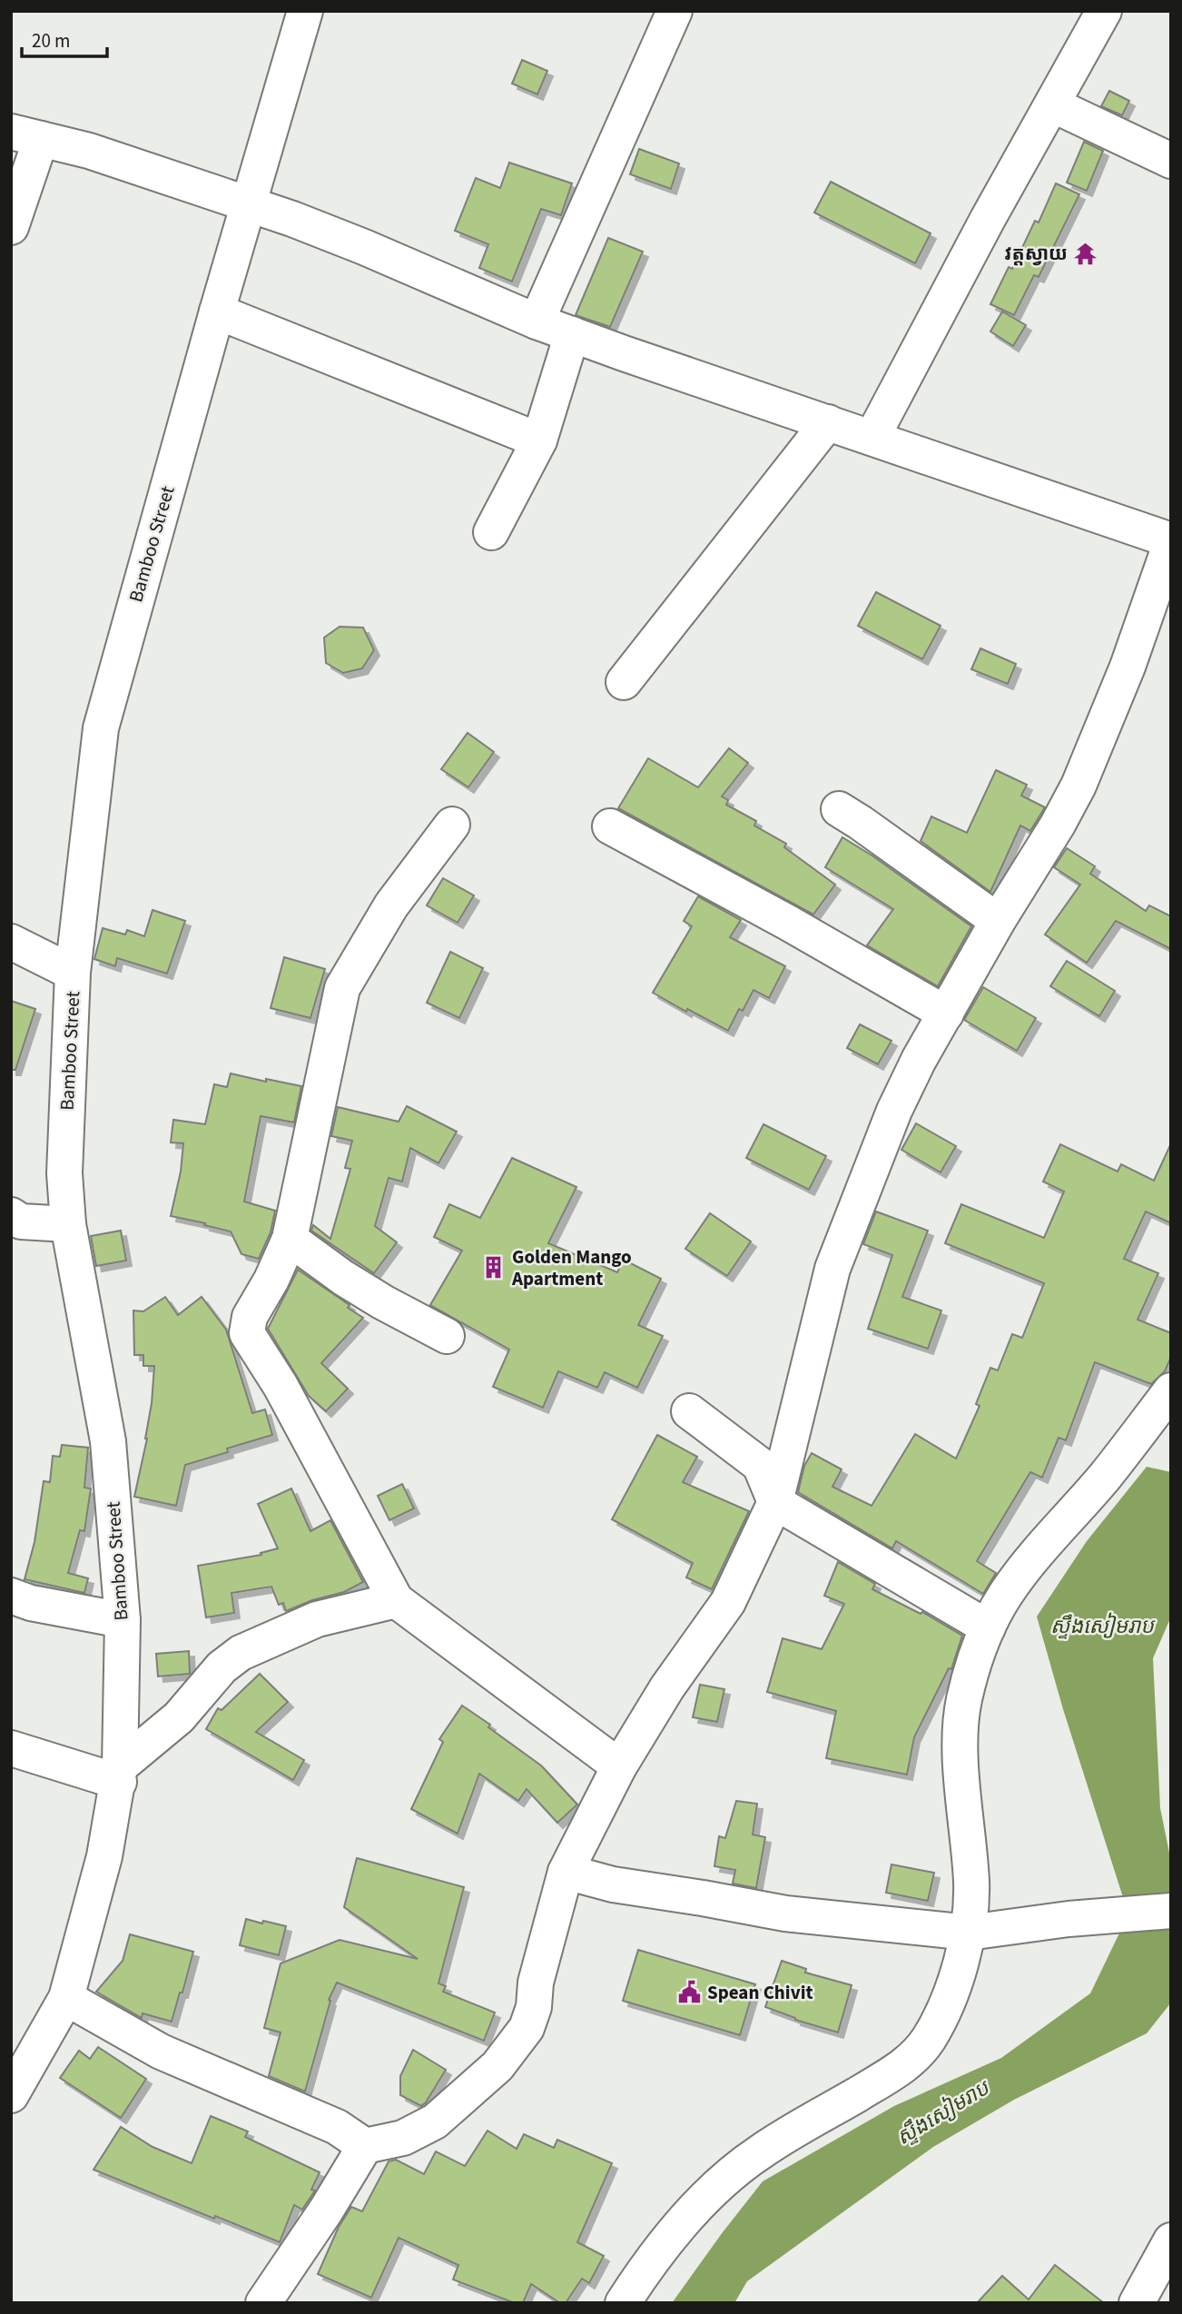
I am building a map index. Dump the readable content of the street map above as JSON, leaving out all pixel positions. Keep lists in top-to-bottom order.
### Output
{
  "streets": {
    "street": ["Bamboo Street"]
  },
  "water": ["ស្ទឹងសៀមរាប"],
  "places": {
    "temple": ["វត្តស្វាយ"],
    "building": ["Golden Mango Apartment"],
    "public building": ["Spean Chivit"]
  },
  "scale_bar": "20 m"
}
